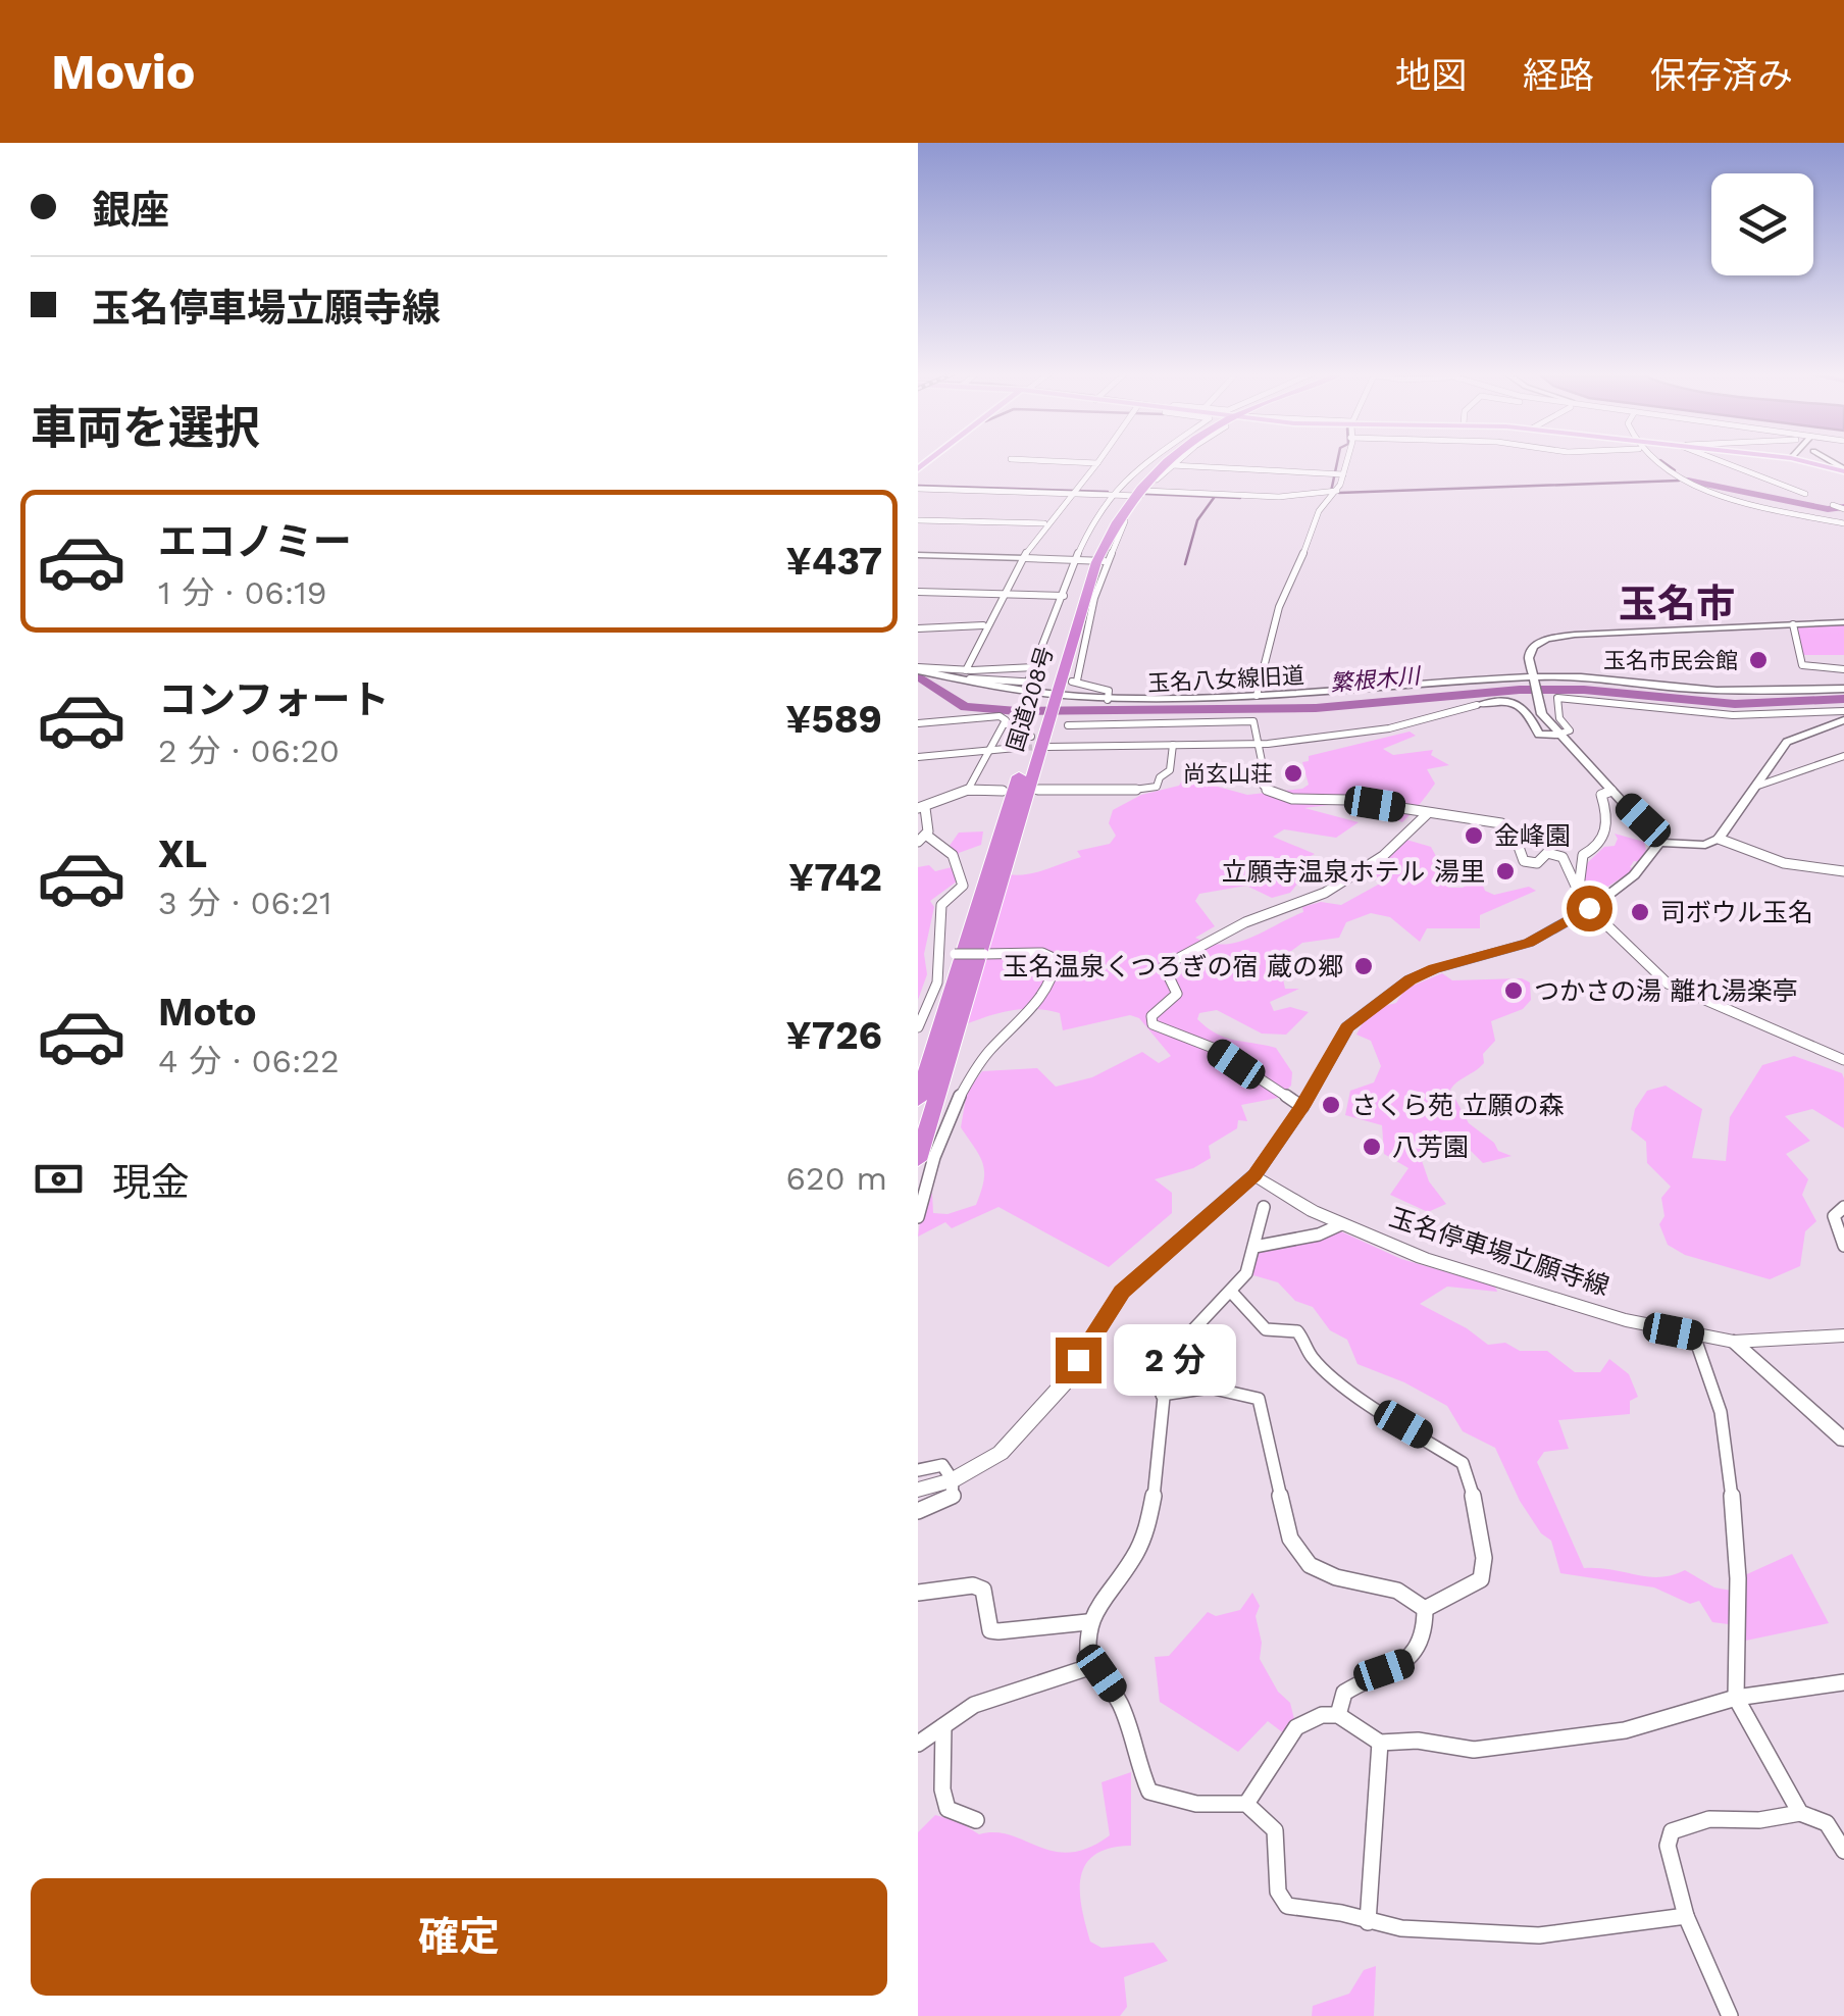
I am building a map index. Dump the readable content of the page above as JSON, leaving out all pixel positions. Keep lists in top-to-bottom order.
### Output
{
  "streets": {
    "highway": ["国道208号"],
    "main road": ["玉名停車場立願寺線"],
    "street": ["玉名八女線旧道"]
  },
  "crossings": [
    ["玉名八女線旧道", "国道208号"]
  ],
  "districts": ["玉名市"],
  "water": ["繁根木川"],
  "places": [
    "玉名市民会館",
    "尚玄山荘",
    "金峰園",
    "立願寺温泉ホテル 湯里",
    "司ボウル玉名",
    "玉名温泉くつろぎの宿 蔵の郷",
    "つかさの湯 離れ湯楽亭",
    "さくら苑 立願の森",
    "八芳園"
  ],
  "page": {
    "header": "Movio",
    "nav": ["地図", "経路", "保存済み"],
    "banner": ["銀座", "玉名停車場立願寺線"],
    "heading": "車両を選択",
    "list": [
      {
        "name": "エコノミー",
        "note": "1 分 · 06:19",
        "value": "¥437"
      },
      {
        "name": "コンフォート",
        "note": "2 分 · 06:20",
        "value": "¥589"
      },
      {
        "name": "XL",
        "note": "3 分 · 06:21",
        "value": "¥742"
      },
      {
        "name": "Moto",
        "note": "4 分 · 06:22",
        "value": "¥726"
      }
    ],
    "pay": ["現金", "620 m"],
    "bubble": "2 分",
    "buttons": "確定"
  }
}
